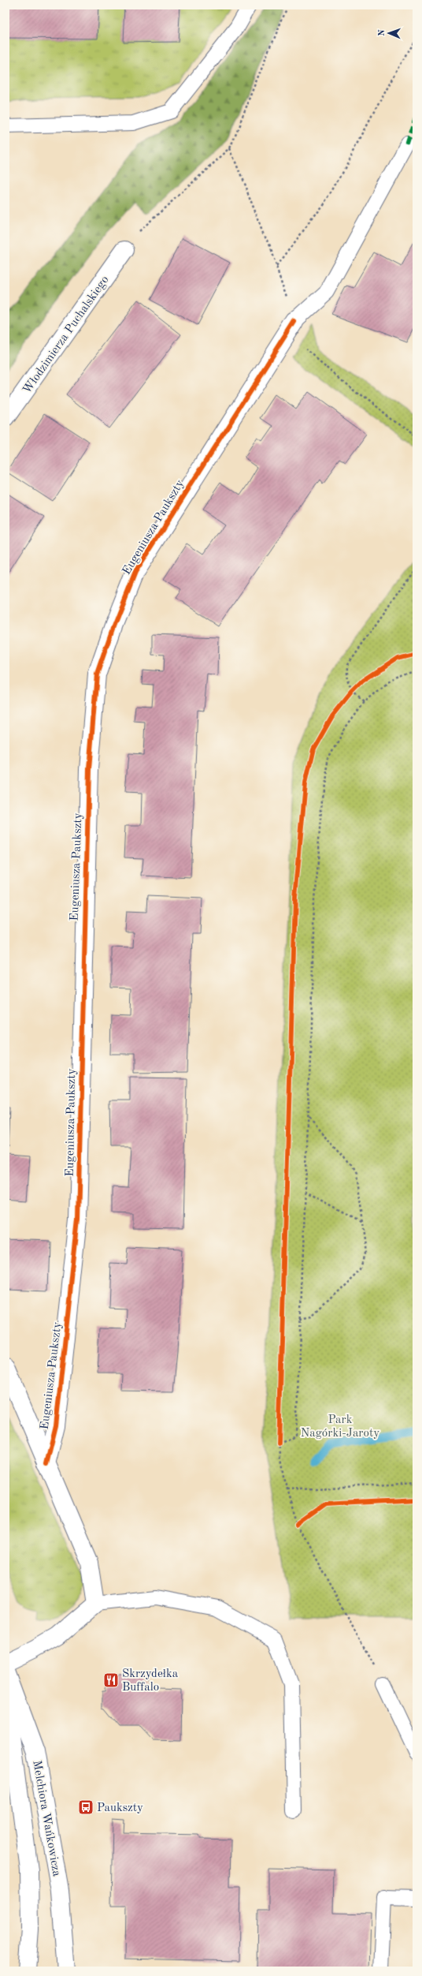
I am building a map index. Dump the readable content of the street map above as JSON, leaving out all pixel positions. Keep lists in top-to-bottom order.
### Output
{
  "streets": {
    "street": ["Włodzimierza Puchalskiego", "Eugeniusza Paukszty", "Melchiora Wańkowicza"]
  },
  "parks": ["Park Nagórki-Jaroty"],
  "places": {
    "restaurant": ["Skrzydełka Buffalo"],
    "bus stop": ["Paukszty"]
  },
  "north": "left"
}
